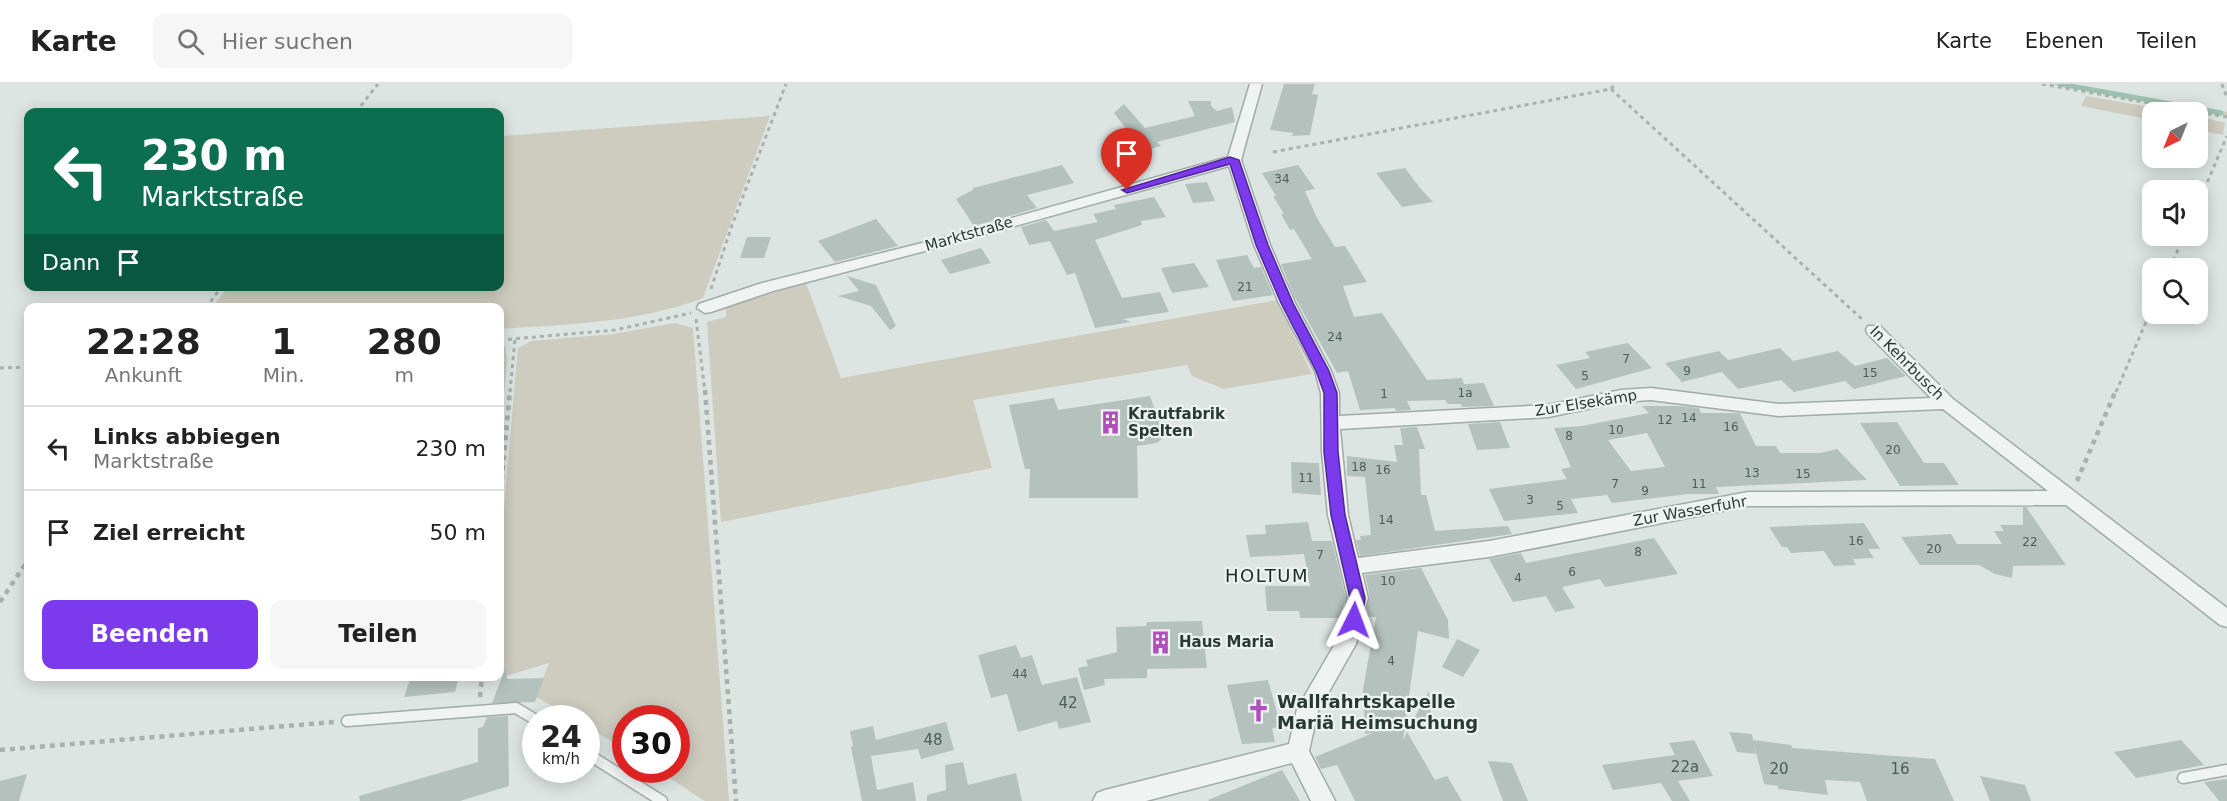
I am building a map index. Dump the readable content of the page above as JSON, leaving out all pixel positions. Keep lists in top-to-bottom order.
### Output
{
  "streets": {
    "street": [
      "Marktstraße",
      "In Kehrbusch",
      "Zur Elsekämp",
      "Zur Wasserfuhr"
    ]
  },
  "crossings": [
    ["In Kehrbusch", "Zur Elsekämp"],
    ["In Kehrbusch", "Zur Wasserfuhr"]
  ],
  "districts": ["HOLTUM"],
  "places": {
    "building": ["Krautfabrik Spelten", "Haus Maria"],
    "church": ["Wallfahrtskapelle Mariä Heimsuchung"]
  },
  "house_numbers": [
    "34",
    "21",
    "24",
    "7",
    "9",
    "15",
    "5",
    "1a",
    "1",
    "14",
    "12",
    "16",
    "10",
    "8",
    "20",
    "18",
    "16",
    "13",
    "15",
    "11",
    "7",
    "11",
    "9",
    "3",
    "5",
    "14",
    "16",
    "22",
    "20",
    "8",
    "7",
    "6",
    "4",
    "10",
    "4",
    "44",
    "42",
    "48",
    "22a",
    "20",
    "16"
  ],
  "north": "bottom left",
  "page": {
    "header": "Karte",
    "search": "Hier suchen",
    "nav": ["Karte", "Ebenen", "Teilen"],
    "turn": ["230 m", "Marktstraße"],
    "then": "Dann",
    "eta": [
      "22:28",
      "Ankunft",
      "1",
      "Min.",
      "280",
      "m"
    ],
    "list": [
      {
        "name": "Links abbiegen",
        "note": "Marktstraße",
        "value": "230 m"
      },
      {
        "name": "Ziel erreicht",
        "value": "50 m"
      }
    ],
    "buttons": ["Beenden", "Teilen"],
    "speed": "24 km/h",
    "limit": "30"
  }
}
